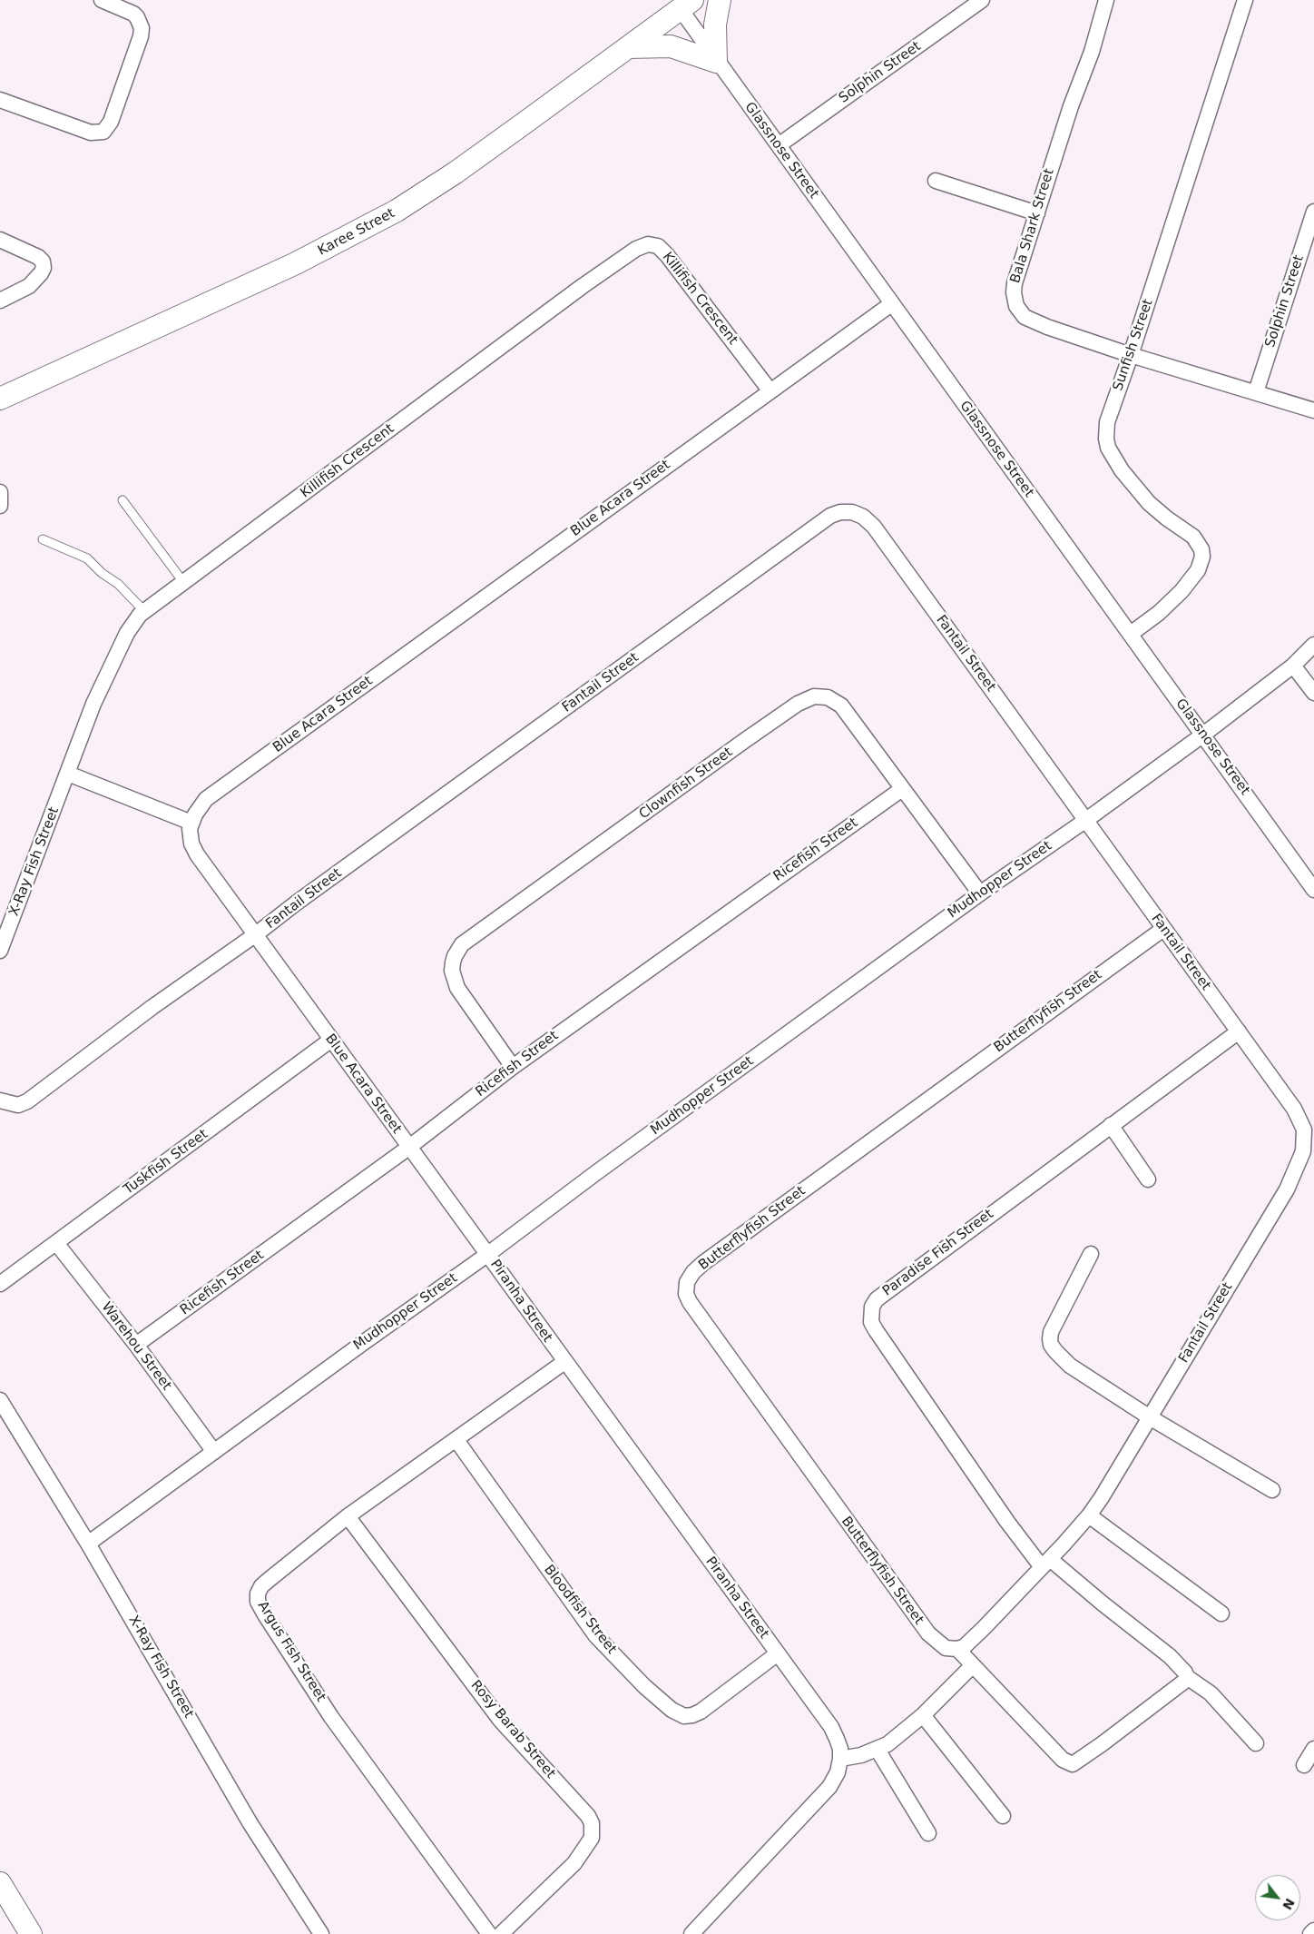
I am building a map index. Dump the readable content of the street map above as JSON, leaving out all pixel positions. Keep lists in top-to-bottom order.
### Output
{
  "streets": {
    "street": [
      "Solphin Street",
      "Glassnose Street",
      "Bala Shark Street",
      "Karee Street",
      "Killifish Crescent",
      "Sunfish Street",
      "Blue Acara Street",
      "Fantail Street",
      "Clownfish Street",
      "Ricefish Street",
      "X-Ray Fish Street",
      "Mudhopper Street",
      "Butterflyfish Street",
      "Tuskfish Street",
      "Paradise Fish Street",
      "Piranha Street",
      "Warehou Street",
      "Bloodfish Street",
      "Argus Fish Street",
      "Rosy Barab Street"
    ]
  },
  "crossings": [
    ["Solphin Street", "Glassnose Street"],
    ["Solphin Street", "Bala Shark Street"],
    ["Glassnose Street", "Karee Street"],
    ["Glassnose Street", "Sunfish Street"],
    ["Glassnose Street", "Blue Acara Street"],
    ["Glassnose Street", "Mudhopper Street"],
    ["Bala Shark Street", "Sunfish Street"],
    ["Killifish Crescent", "Blue Acara Street"],
    ["Killifish Crescent", "X-Ray Fish Street"],
    ["Blue Acara Street", "Fantail Street"],
    ["Blue Acara Street", "Ricefish Street"],
    ["Blue Acara Street", "Mudhopper Street"],
    ["Blue Acara Street", "Tuskfish Street"],
    ["Blue Acara Street", "Piranha Street"],
    ["Fantail Street", "Mudhopper Street"],
    ["Fantail Street", "Butterflyfish Street"],
    ["Fantail Street", "Paradise Fish Street"],
    ["Clownfish Street", "Ricefish Street"],
    ["Clownfish Street", "Mudhopper Street"],
    ["Ricefish Street", "Warehou Street"],
    ["X-Ray Fish Street", "Mudhopper Street"],
    ["Mudhopper Street", "Piranha Street"],
    ["Mudhopper Street", "Warehou Street"],
    ["Tuskfish Street", "Warehou Street"],
    ["Piranha Street", "Bloodfish Street"],
    ["Piranha Street", "Argus Fish Street"],
    ["Bloodfish Street", "Argus Fish Street"],
    ["Argus Fish Street", "Rosy Barab Street"]
  ],
  "north": "bottom right"
}
